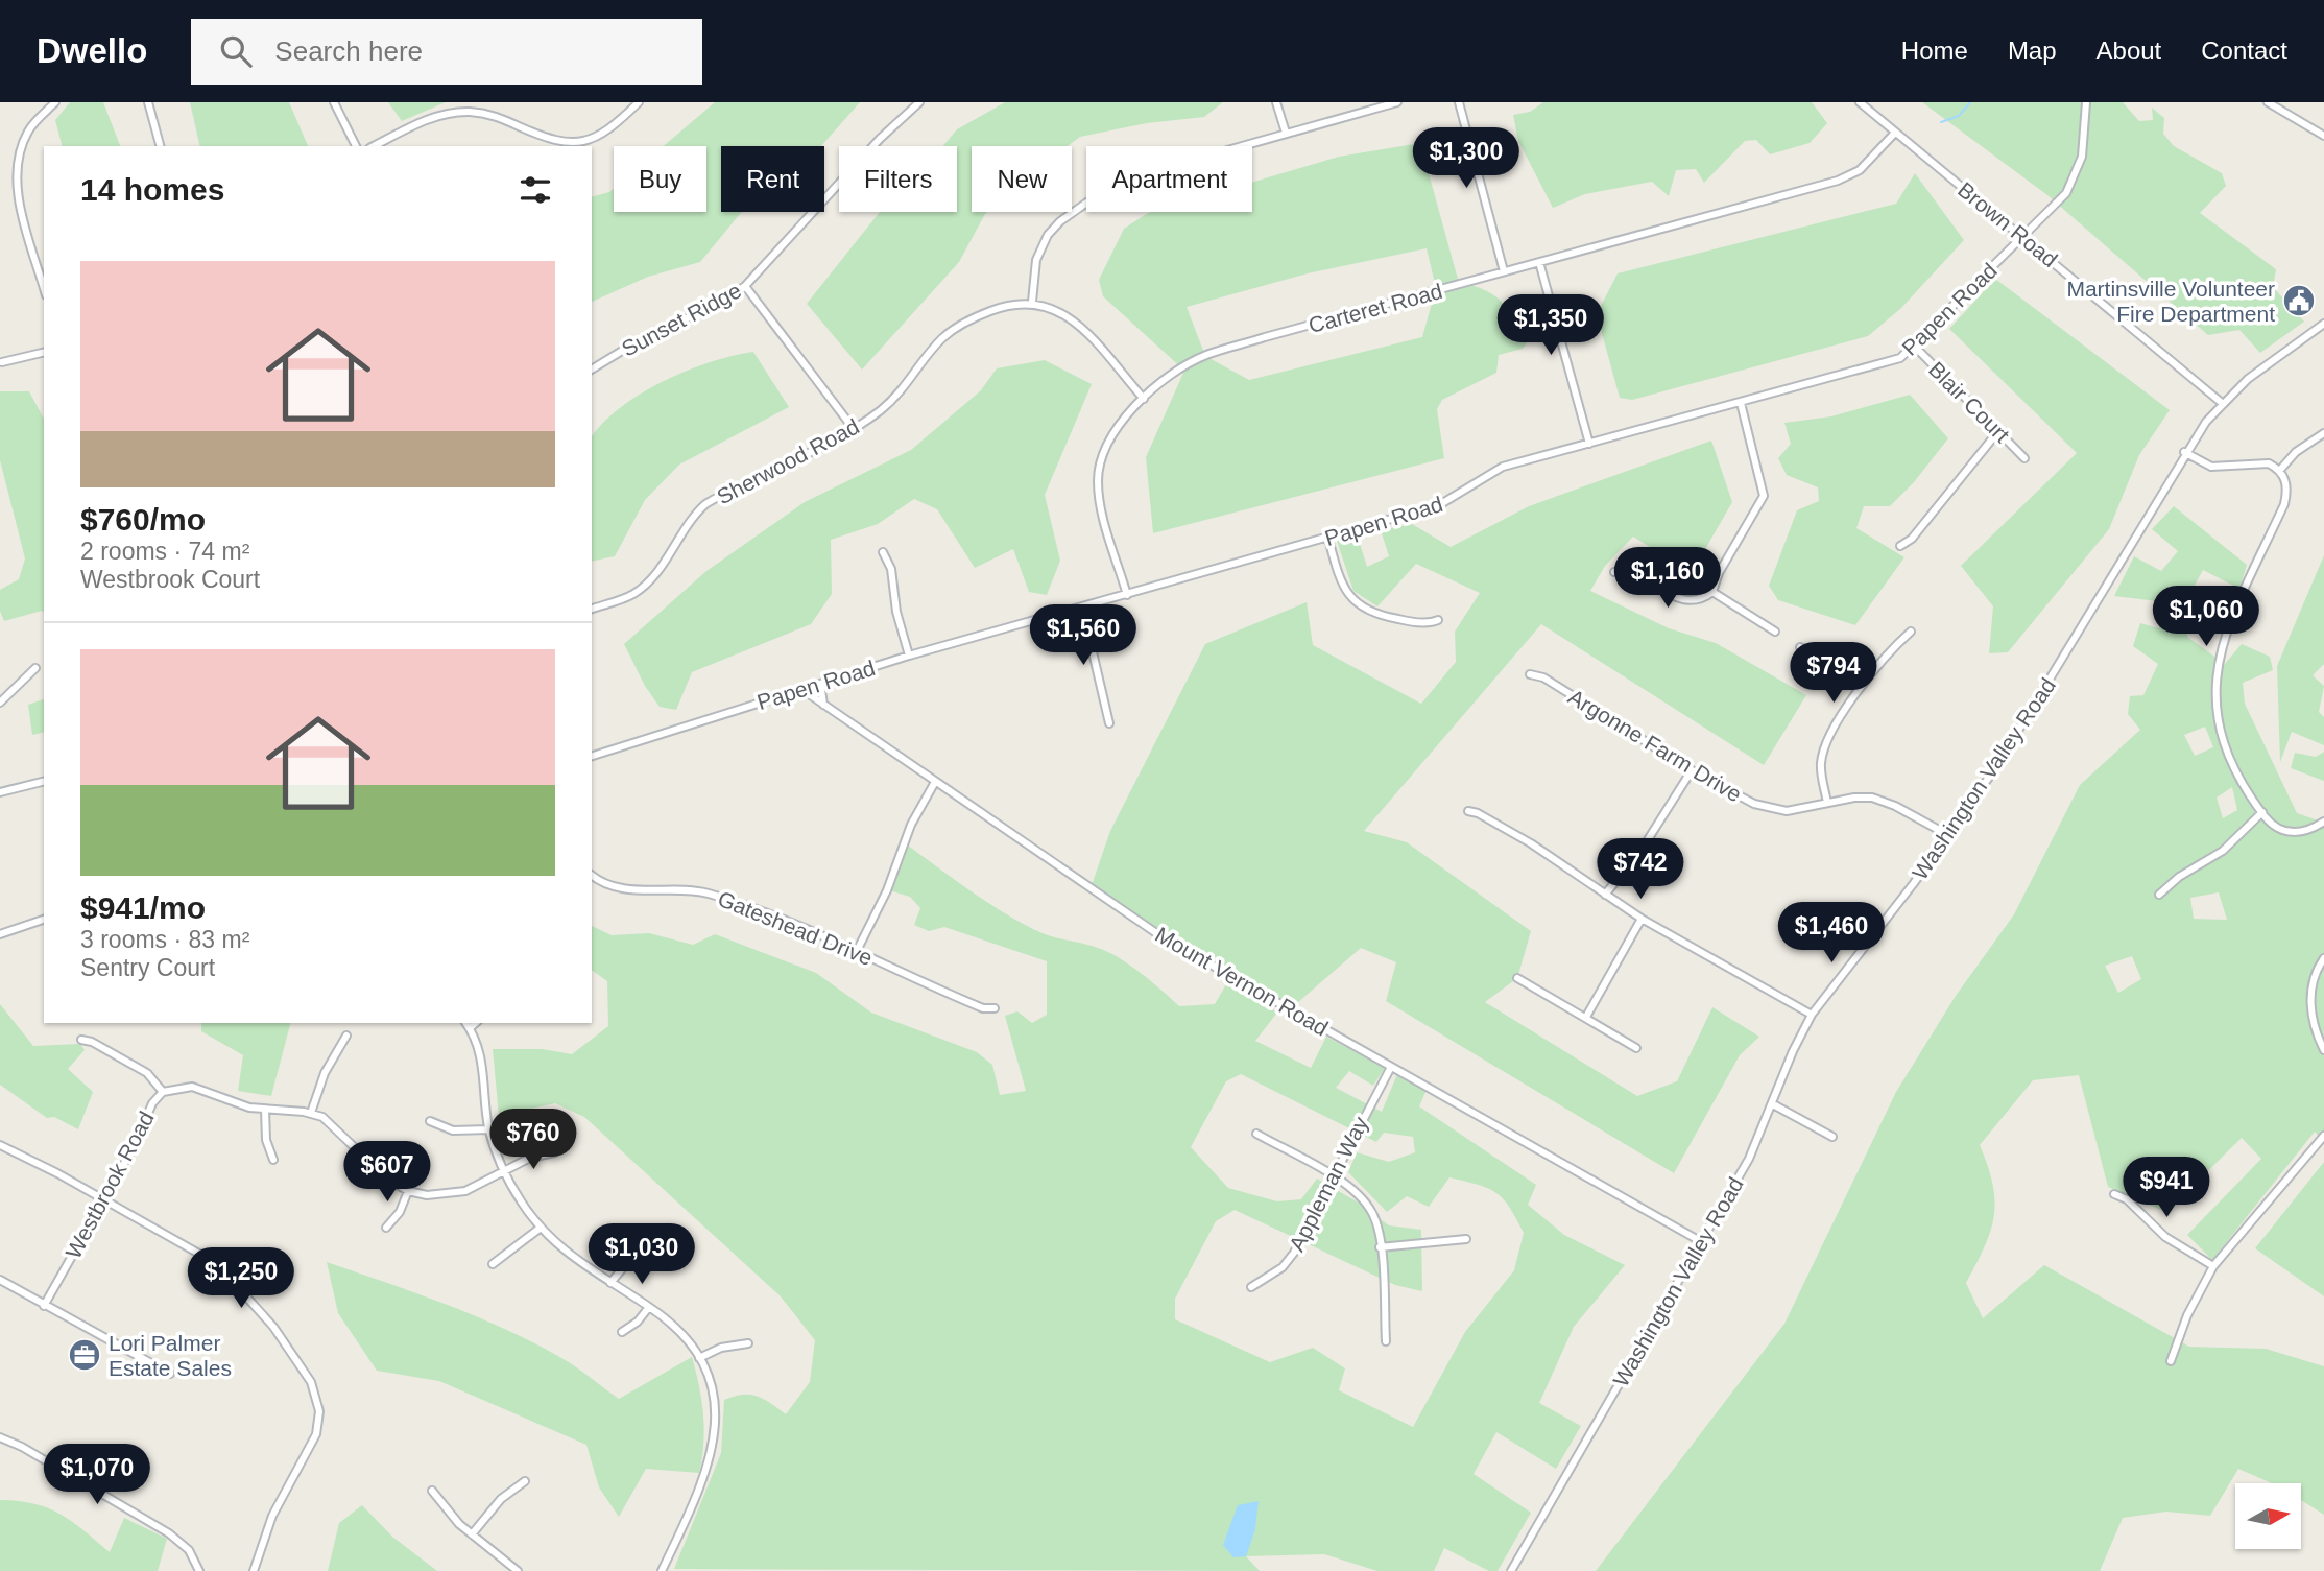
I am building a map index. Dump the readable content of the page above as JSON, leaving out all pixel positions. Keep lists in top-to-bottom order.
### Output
{
  "streets": {
    "street": [
      "Brown Road",
      "Carteret Road",
      "Papen Road",
      "Sunset Ridge",
      "Blair Court",
      "Sherwood Road",
      "Argonne Farm Drive",
      "Washington Valley Road",
      "Gateshead Drive",
      "Mount Vernon Road",
      "Appleman Way",
      "Westbrook Road"
    ]
  },
  "crossings": [
    ["Brown Road", "Carteret Road"],
    ["Brown Road", "Papen Road"],
    ["Brown Road", "Washington Valley Road"],
    ["Carteret Road", "Papen Road"],
    ["Papen Road", "Blair Court"],
    ["Papen Road", "Mount Vernon Road"],
    ["Argonne Farm Drive", "Washington Valley Road"],
    ["Washington Valley Road", "Mount Vernon Road"],
    ["Mount Vernon Road", "Appleman Way"]
  ],
  "places": {
    "public building": ["Martinsville Volunteer Fire Department"],
    "office": ["Lori Palmer Estate Sales"]
  },
  "north": "right",
  "page": {
    "header": "Dwello",
    "search": "Search here",
    "nav": [
      "Home",
      "Map",
      "About",
      "Contact"
    ],
    "price": [
      "$1,300",
      "$1,350",
      "$1,160",
      "$1,060",
      "$1,560",
      "$794",
      "$742",
      "$1,460",
      "$760",
      "$607",
      "$941",
      "$1,030",
      "$1,250",
      "$1,070"
    ],
    "chip": [
      "Buy",
      "Rent",
      "Filters",
      "New",
      "Apartment"
    ],
    "heading": "14 homes",
    "list": [
      {
        "name": "$760/mo",
        "note": "2 rooms · 74 m² · Westbrook Court"
      },
      {
        "name": "$941/mo",
        "note": "3 rooms · 83 m² · Sentry Court"
      }
    ]
  }
}
